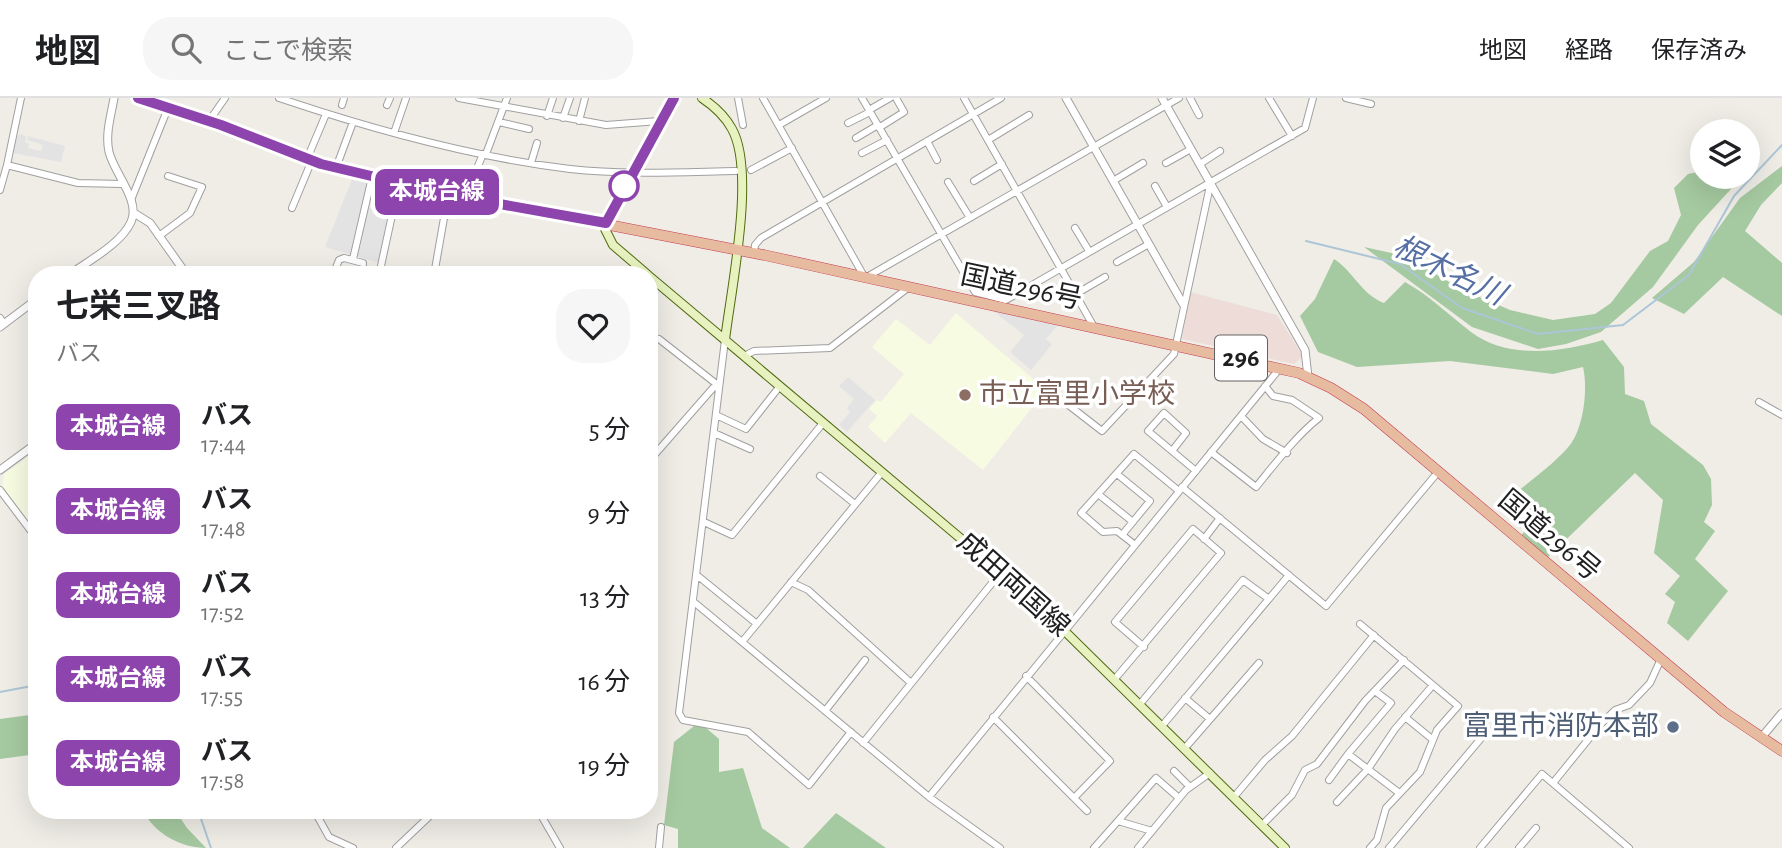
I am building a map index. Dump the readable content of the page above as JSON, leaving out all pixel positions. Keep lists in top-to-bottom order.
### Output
{
  "streets": {
    "highway": ["国道296号", "296"],
    "main road": ["成田両国線"]
  },
  "crossings": [
    ["国道296号", "成田両国線"]
  ],
  "water": ["根木名川"],
  "places": ["市立富里小学校", "富里市消防本部"],
  "lines": ["bus line 本城台線"],
  "page": {
    "header": "地図",
    "search": "ここで検索",
    "nav": ["地図", "経路", "保存済み"],
    "on_map": "本城台線",
    "heading": ["七栄三叉路", "バス"],
    "list": [
      {
        "mark": "本城台線",
        "name": "バス",
        "note": "17:44",
        "value": "5 分"
      },
      {
        "mark": "本城台線",
        "name": "バス",
        "note": "17:48",
        "value": "9 分"
      },
      {
        "mark": "本城台線",
        "name": "バス",
        "note": "17:52",
        "value": "13 分"
      },
      {
        "mark": "本城台線",
        "name": "バス",
        "note": "17:55",
        "value": "16 分"
      },
      {
        "mark": "本城台線",
        "name": "バス",
        "note": "17:58",
        "value": "19 分"
      }
    ]
  }
}
